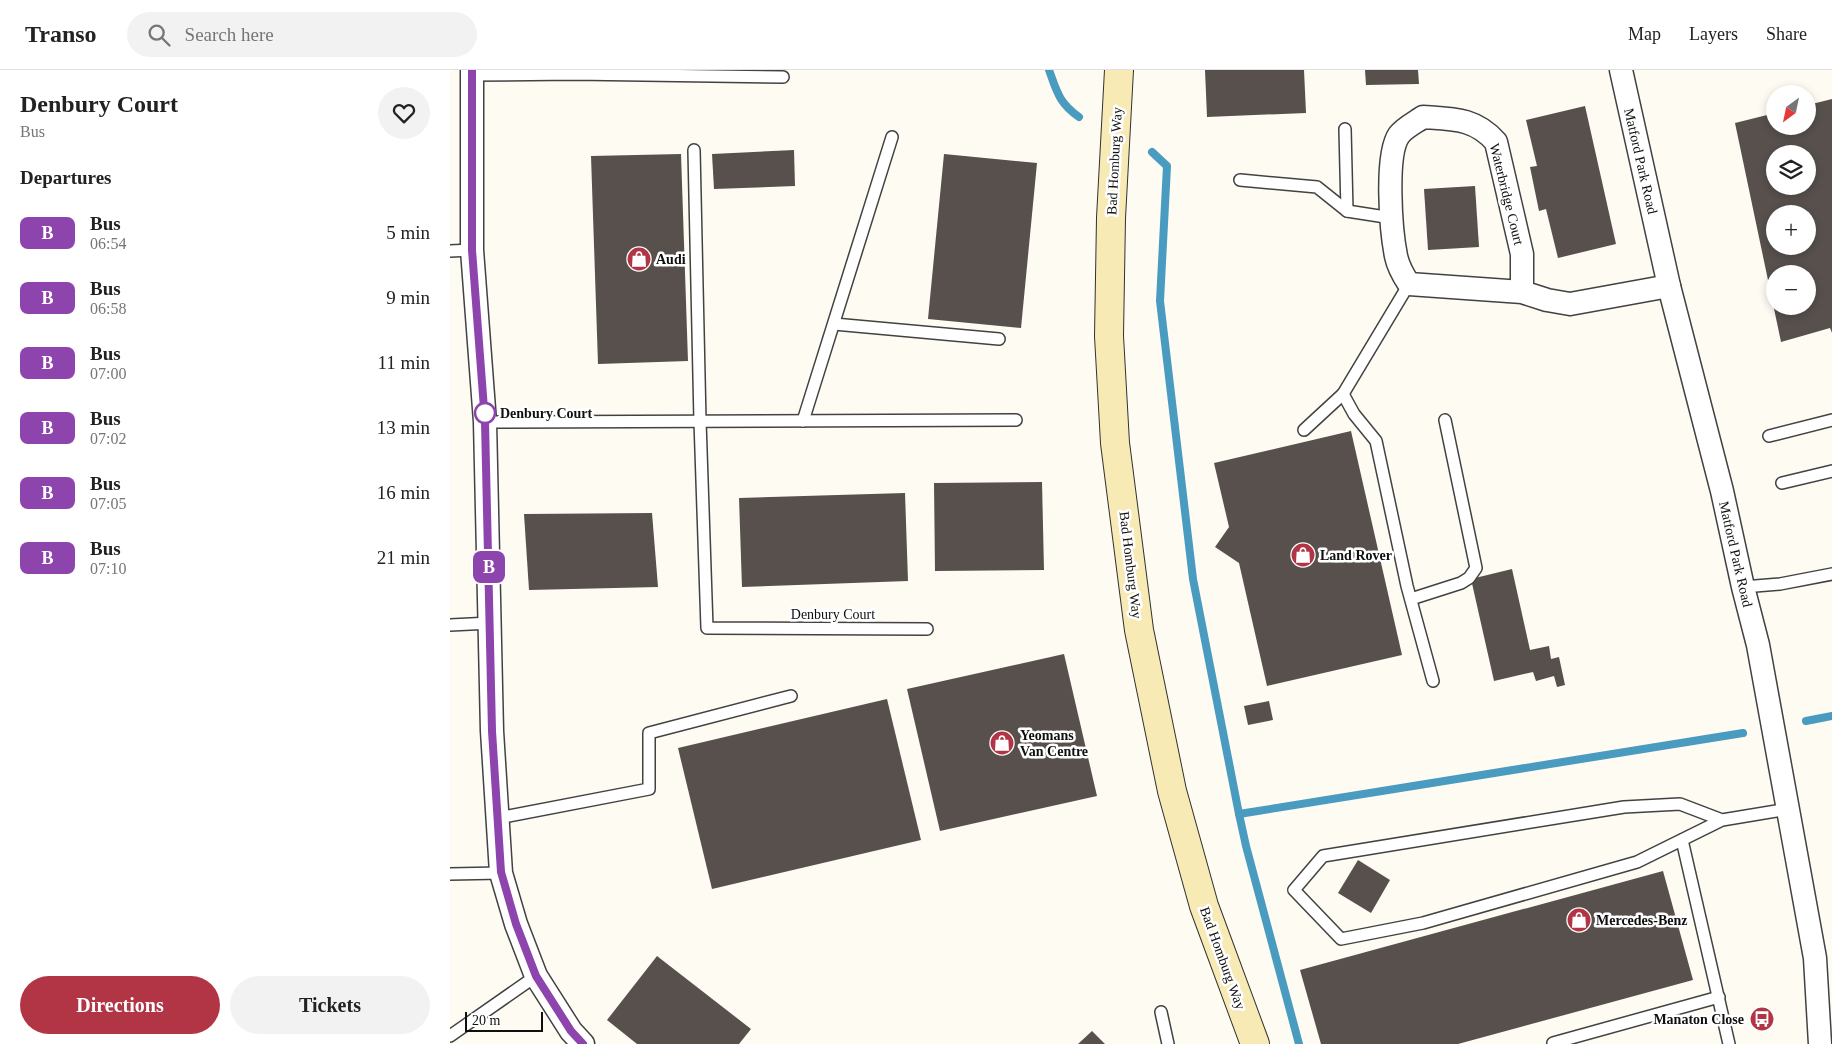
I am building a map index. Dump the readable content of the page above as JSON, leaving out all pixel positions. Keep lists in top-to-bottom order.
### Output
{
  "streets": {
    "main road": ["Bad Homburg Way"],
    "street": ["Matford Park Road", "Waterbridge Court"],
    "lane": ["Denbury Court"]
  },
  "places": {
    "shop": [
      "Audi",
      "Land Rover",
      "Yeomans Van Centre",
      "Mercedes-Benz"
    ],
    "other": ["Denbury Court"],
    "bus stop": ["Manaton Close"]
  },
  "lines": ["bus line B"],
  "scale_bar": "20 m",
  "north": "bottom left",
  "page": {
    "header": "Transo",
    "search": "Search here",
    "nav": ["Map", "Layers", "Share"],
    "heading": [
      ["Denbury Court", "Bus"],
      "Departures"
    ],
    "on_map": "B",
    "map_buttons": ["+", "−"],
    "list": [
      {
        "mark": "B",
        "name": "Bus",
        "note": "06:54",
        "value": "5 min"
      },
      {
        "mark": "B",
        "name": "Bus",
        "note": "06:58",
        "value": "9 min"
      },
      {
        "mark": "B",
        "name": "Bus",
        "note": "07:00",
        "value": "11 min"
      },
      {
        "mark": "B",
        "name": "Bus",
        "note": "07:02",
        "value": "13 min"
      },
      {
        "mark": "B",
        "name": "Bus",
        "note": "07:05",
        "value": "16 min"
      },
      {
        "mark": "B",
        "name": "Bus",
        "note": "07:10",
        "value": "21 min"
      }
    ],
    "buttons": ["Directions", "Tickets"],
    "scale": "20 m"
  }
}
